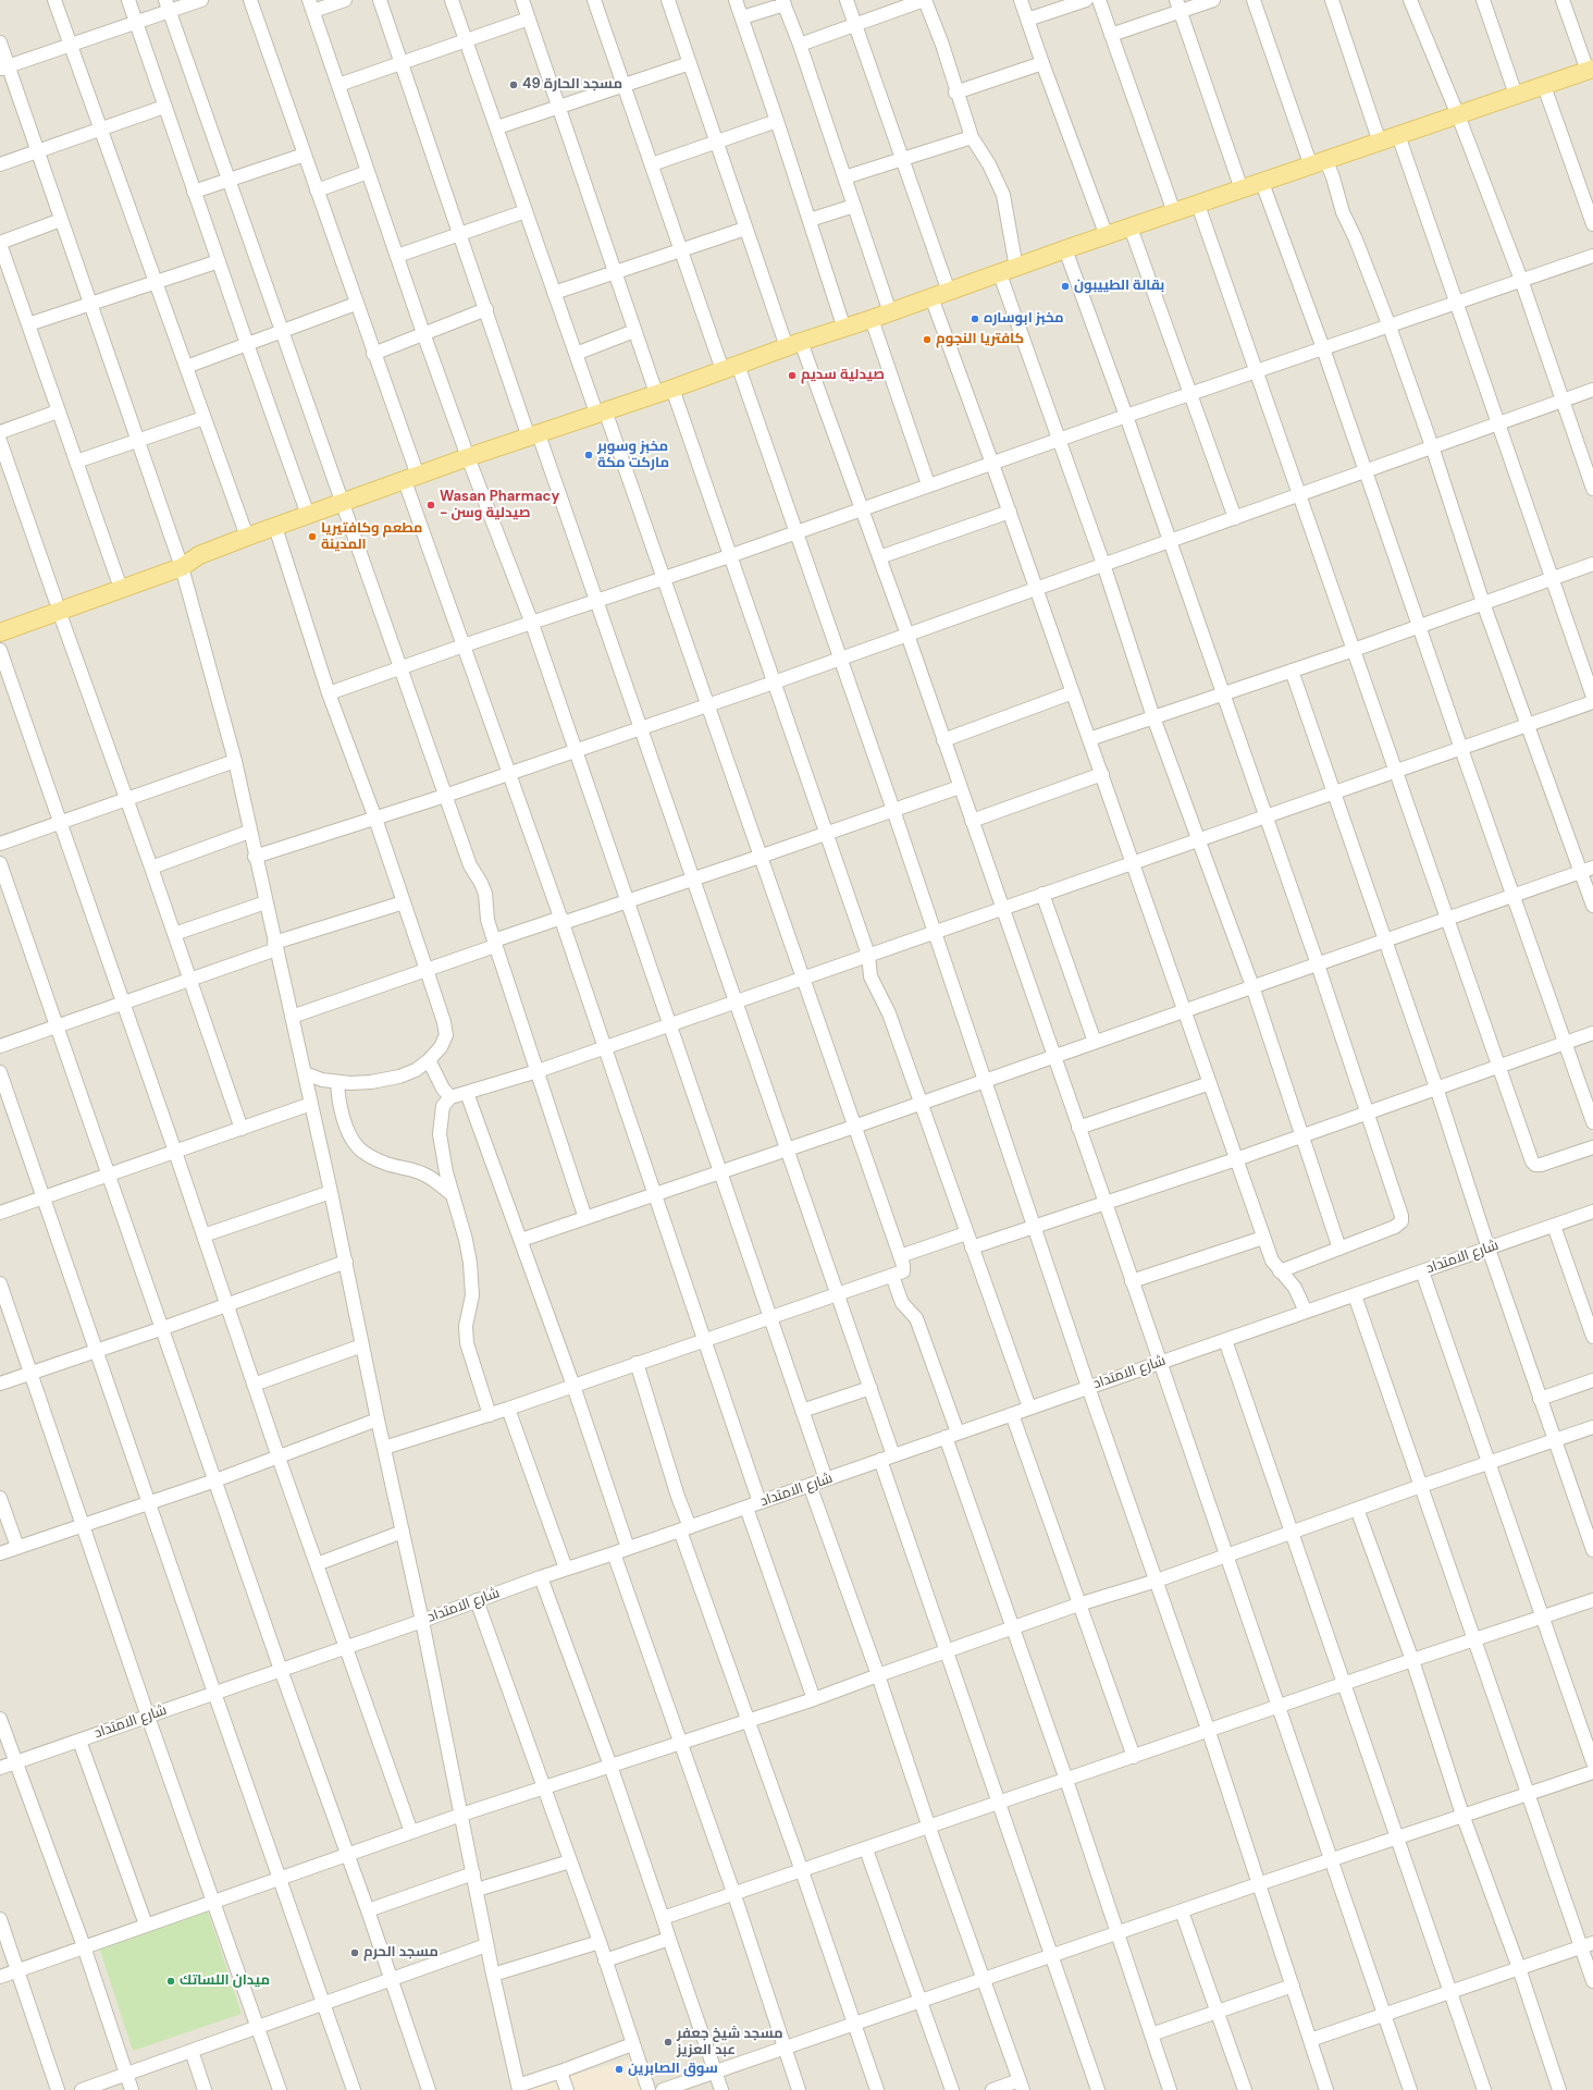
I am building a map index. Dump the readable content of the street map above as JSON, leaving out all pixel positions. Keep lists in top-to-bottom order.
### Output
{
  "streets": {
    "street": ["شارع الامتداد"]
  },
  "places": [
    "مسجد الحارة 49",
    "بقالة الطييبون",
    "مخبز ابوساره",
    "كافتريا النجوم",
    "صيدلية سديم",
    "مخبز وسوبر ماركت مكة",
    "Wasan Pharmacy - صيدلية وسن",
    "مطعم وكافتيريا المدينة",
    "مسجد الحرم",
    "ميدان اللساتك",
    "مسجد شيخ جعفر عبد العزيز",
    "سوق الصابرين"
  ]
}
